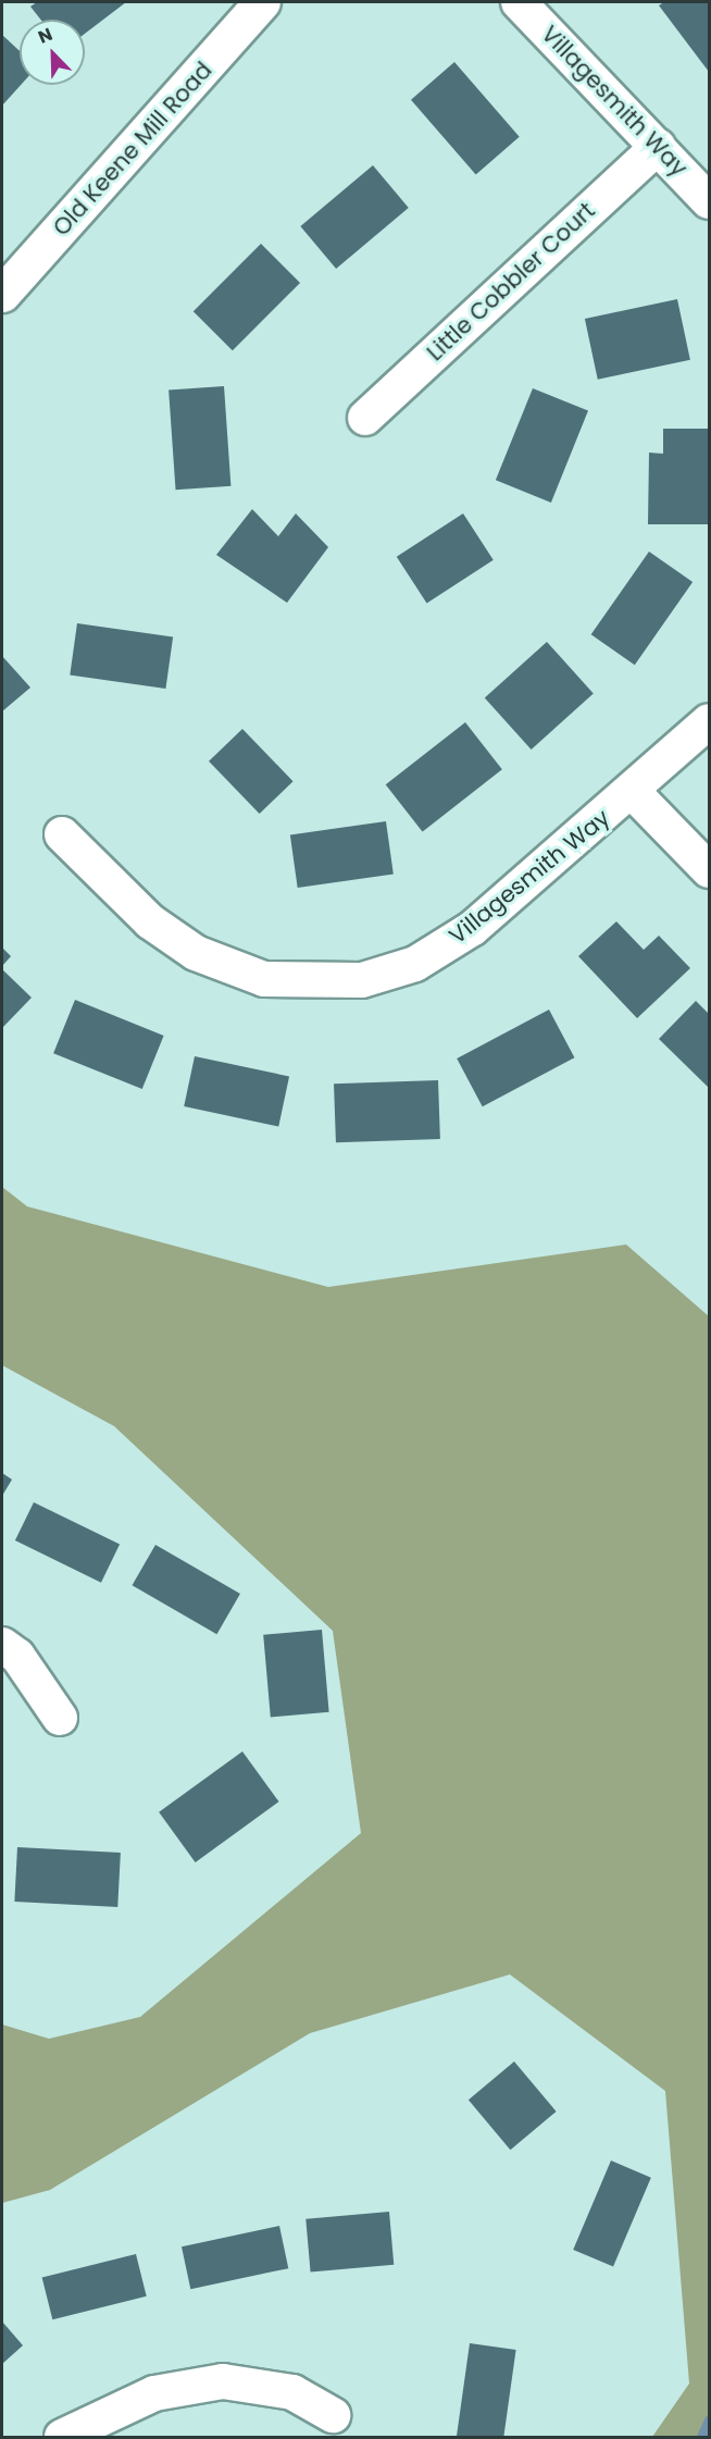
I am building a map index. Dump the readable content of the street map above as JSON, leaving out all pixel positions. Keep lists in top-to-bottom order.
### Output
{
  "streets": {
    "main road": ["Old Keene Mill Road"],
    "street": ["Villagesmith Way", "Little Cobbler Court"]
  },
  "crossings": [
    ["Villagesmith Way", "Little Cobbler Court"]
  ],
  "north": "top left"
}
